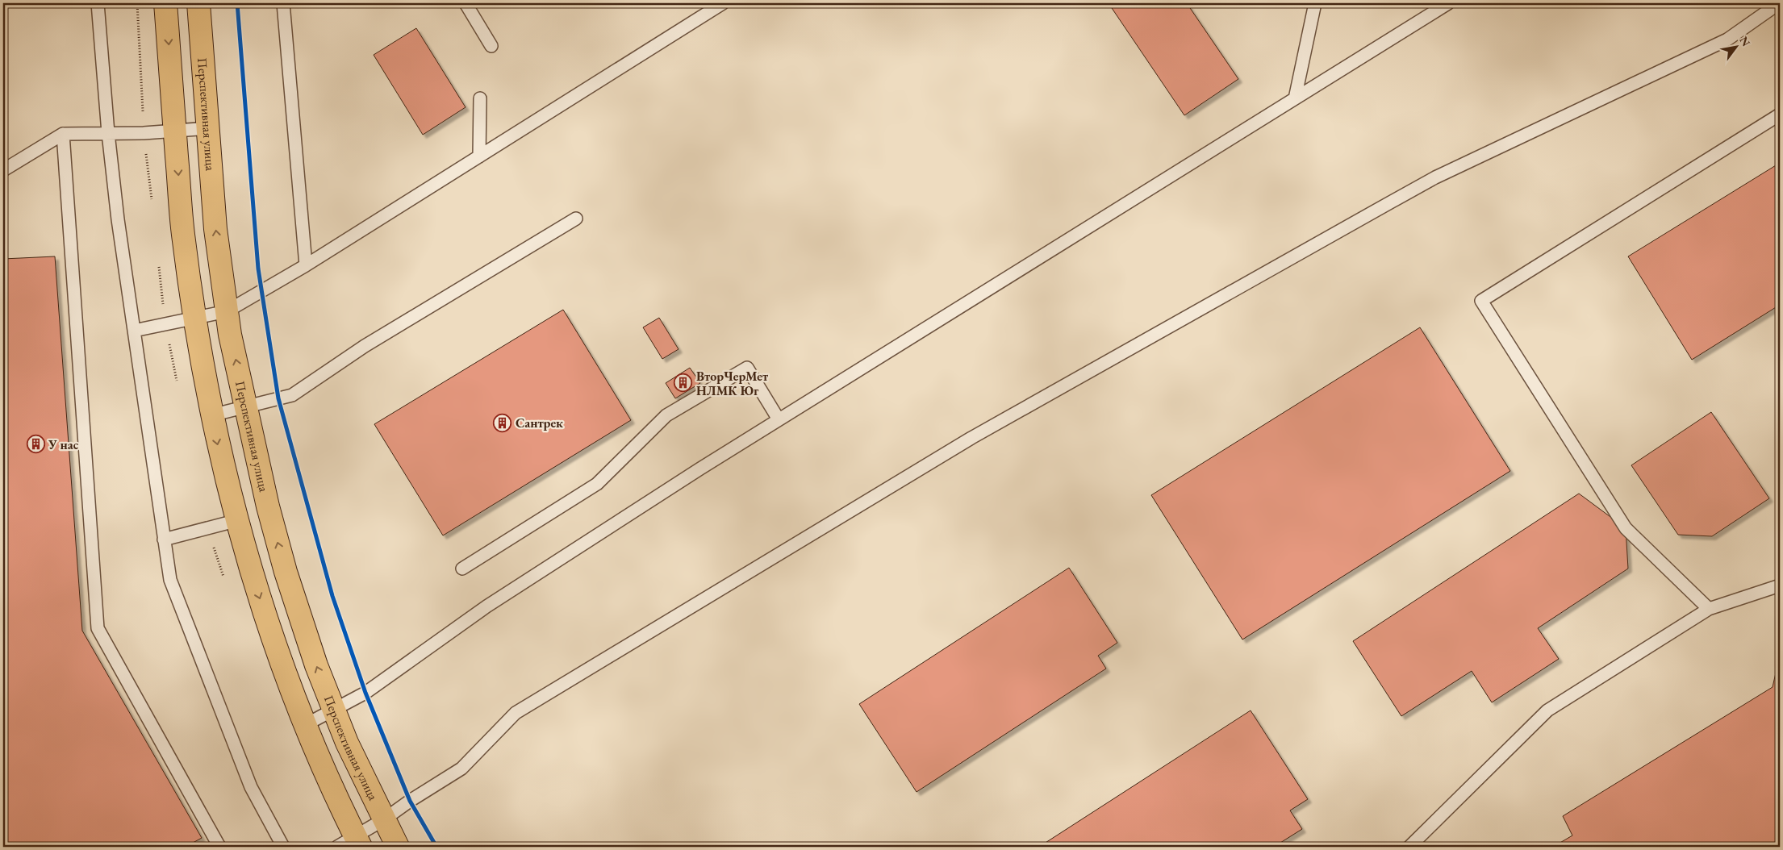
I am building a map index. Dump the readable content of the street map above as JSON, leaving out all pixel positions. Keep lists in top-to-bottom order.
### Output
{
  "streets": {
    "main road": ["Перспективная улица"]
  },
  "places": {
    "building": ["ВторЧерМет НЛМК Юг", "Сантрек", "У нас"]
  },
  "north": "top right"
}
